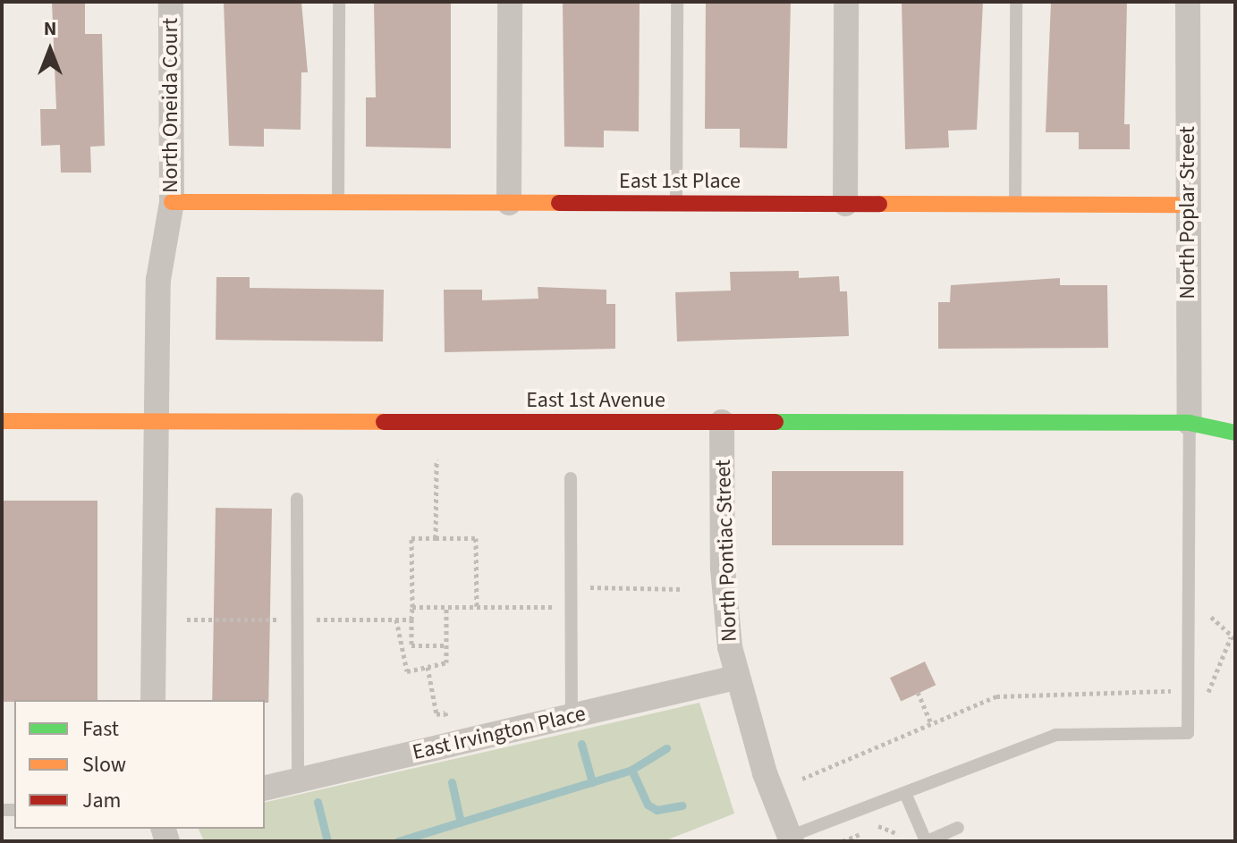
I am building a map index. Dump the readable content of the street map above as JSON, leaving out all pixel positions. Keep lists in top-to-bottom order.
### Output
{
  "streets": {
    "street": [
      "North Oneida Court",
      "East 1st Place",
      "North Poplar Street",
      "East 1st Avenue",
      "North Pontiac Street",
      "East Irvington Place"
    ]
  },
  "crossings": [
    ["North Oneida Court", "East 1st Place"],
    ["North Oneida Court", "East 1st Avenue"],
    ["East 1st Place", "North Poplar Street"],
    ["North Poplar Street", "East 1st Avenue"],
    ["East 1st Avenue", "North Pontiac Street"],
    ["North Pontiac Street", "East Irvington Place"]
  ],
  "legend": ["Fast", "Slow", "Jam"],
  "north": "top"
}
